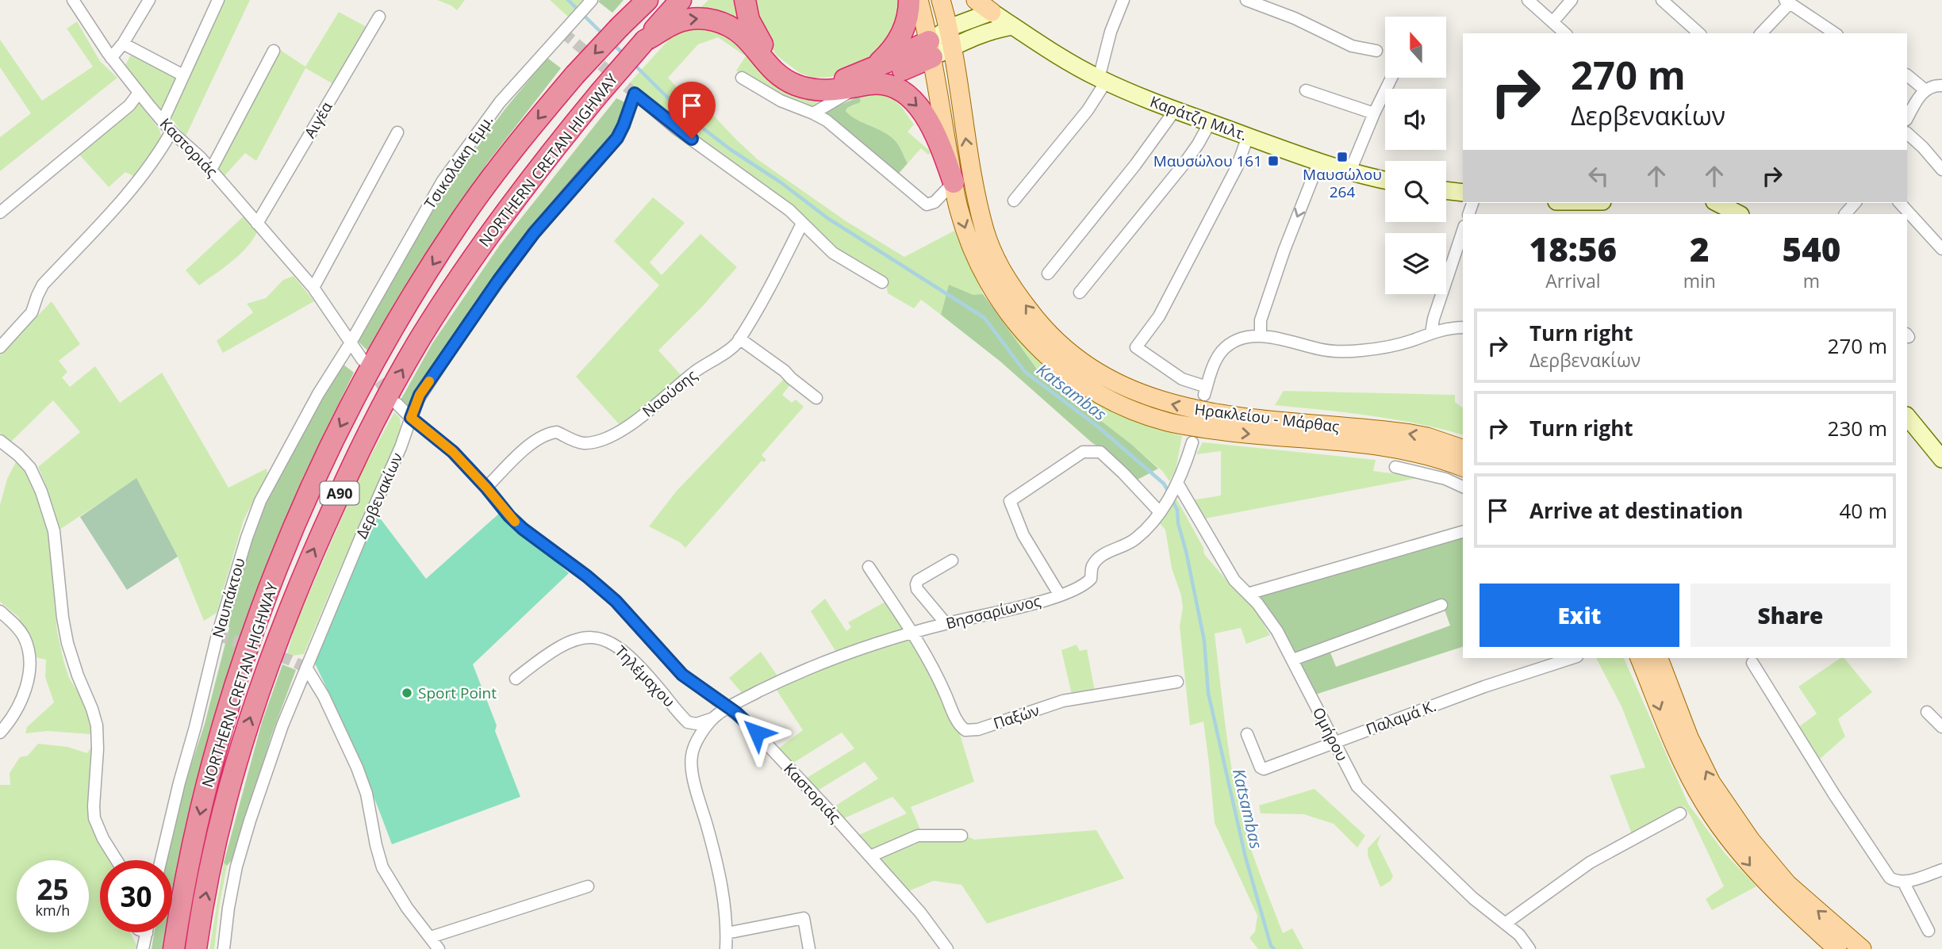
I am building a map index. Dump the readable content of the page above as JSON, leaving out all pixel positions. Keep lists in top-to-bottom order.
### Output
{
  "streets": {
    "highway": ["NORTHERN CRETAN HIGHWAY", "Α90"],
    "main road": ["Ηρακλείου - Μάρθας"],
    "street": [
      "Καράτζη Μιλτ.",
      "Αιγέα",
      "Καστοριάς",
      "Τσικαλάκη Εμμ.",
      "Ναούσης",
      "Δερβενακίων",
      "Ναυπάκτου",
      "Βησσαρίωνος",
      "Τηλέμαχου",
      "Παξών",
      "Παλαμά Κ.",
      "Ομήρου"
    ]
  },
  "crossings": [
    ["Αιγέα", "Καστοριάς"],
    ["Καστοριάς", "Τσικαλάκη Εμμ."],
    ["Καστοριάς", "Ναούσης"],
    ["Καστοριάς", "Δερβενακίων"],
    ["Καστοριάς", "Ναυπάκτου"],
    ["Καστοριάς", "Βησσαρίωνος"],
    ["Καστοριάς", "Τηλέμαχου"],
    ["Τσικαλάκη Εμμ.", "Ναυπάκτου"],
    ["Ναούσης", "Δερβενακίων"],
    ["Βησσαρίωνος", "Τηλέμαχου"],
    ["Βησσαρίωνος", "Παξών"],
    ["Βησσαρίωνος", "Ομήρου"],
    ["Παλαμά Κ.", "Ομήρου"]
  ],
  "water": ["Katsambas"],
  "places": {
    "transit": ["Μαυσώλου 264", "Μαυσώλου 161"],
    "other": ["Sport Point"]
  },
  "north": "top",
  "page": {
    "turn": ["270 m", "Δερβενακίων"],
    "eta": [
      "18:56",
      "Arrival",
      "2",
      "min",
      "540",
      "m"
    ],
    "list": [
      {
        "name": "Turn right",
        "note": "Δερβενακίων",
        "value": "270 m"
      },
      {
        "name": "Turn right",
        "value": "230 m"
      },
      {
        "name": "Arrive at destination",
        "value": "40 m"
      }
    ],
    "buttons": ["Exit", "Share"],
    "speed": "25 km/h",
    "limit": "30"
  }
}
